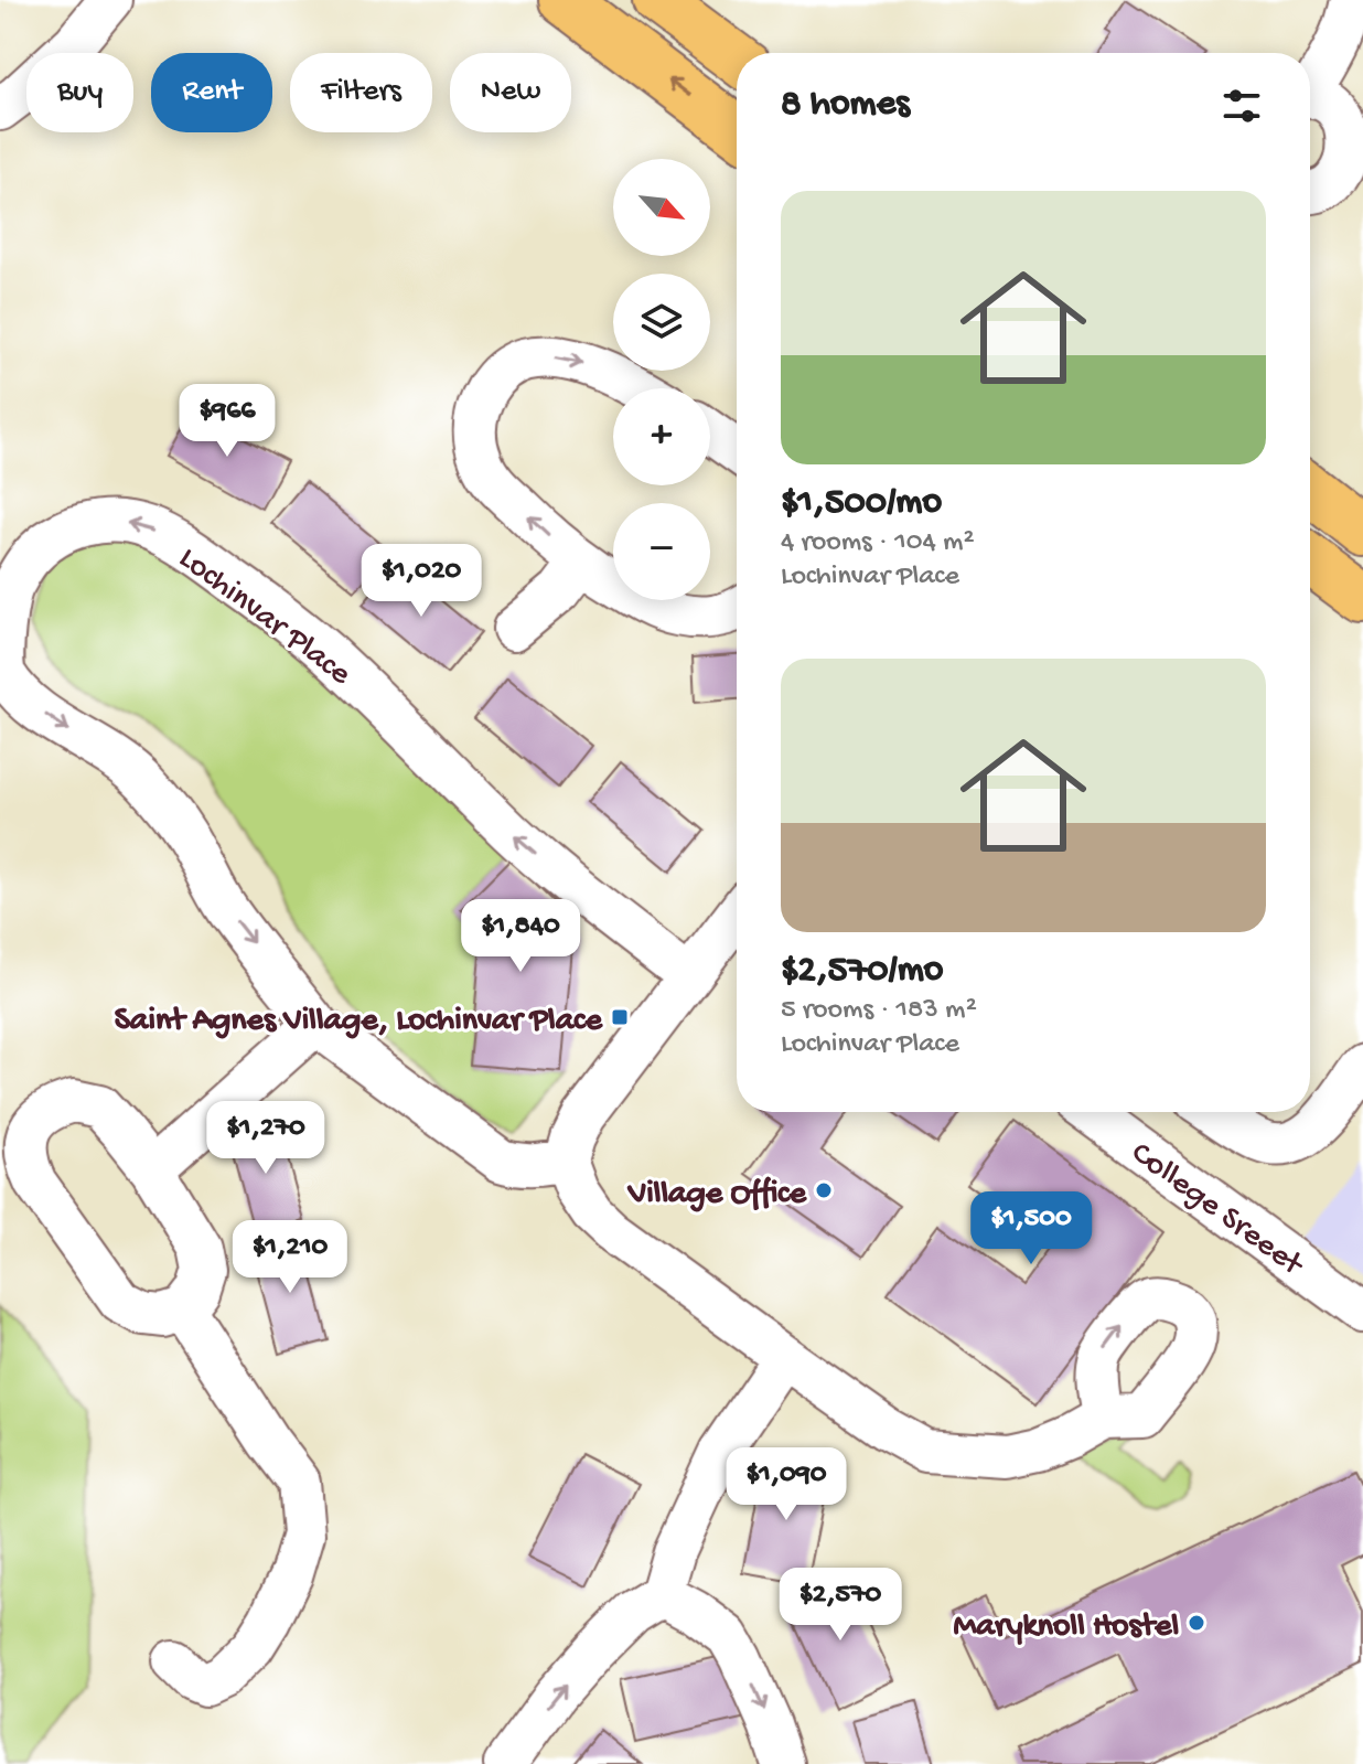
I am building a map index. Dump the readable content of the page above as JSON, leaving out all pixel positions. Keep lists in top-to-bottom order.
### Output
{
  "streets": {
    "street": ["Lochinvar Place", "College Sreeet"]
  },
  "places": {
    "transit": ["Saint Agnes Village, Lochinvar Place"],
    "other": ["Village Office", "Maryknoll Hostel"]
  },
  "north": "bottom right",
  "page": {
    "chip": [
      "Buy",
      "Rent",
      "Filters",
      "New"
    ],
    "heading": "8 homes",
    "map_buttons": ["+", "−"],
    "list": [
      {
        "name": "$1,500/mo",
        "note": "4 rooms · 104 m² · Lochinvar Place"
      },
      {
        "name": "$2,570/mo",
        "note": "5 rooms · 183 m² · Lochinvar Place"
      }
    ],
    "price": [
      "$966",
      "$1,020",
      "$1,840",
      "$1,270",
      "$1,500",
      "$1,210",
      "$1,090",
      "$2,570"
    ]
  }
}
